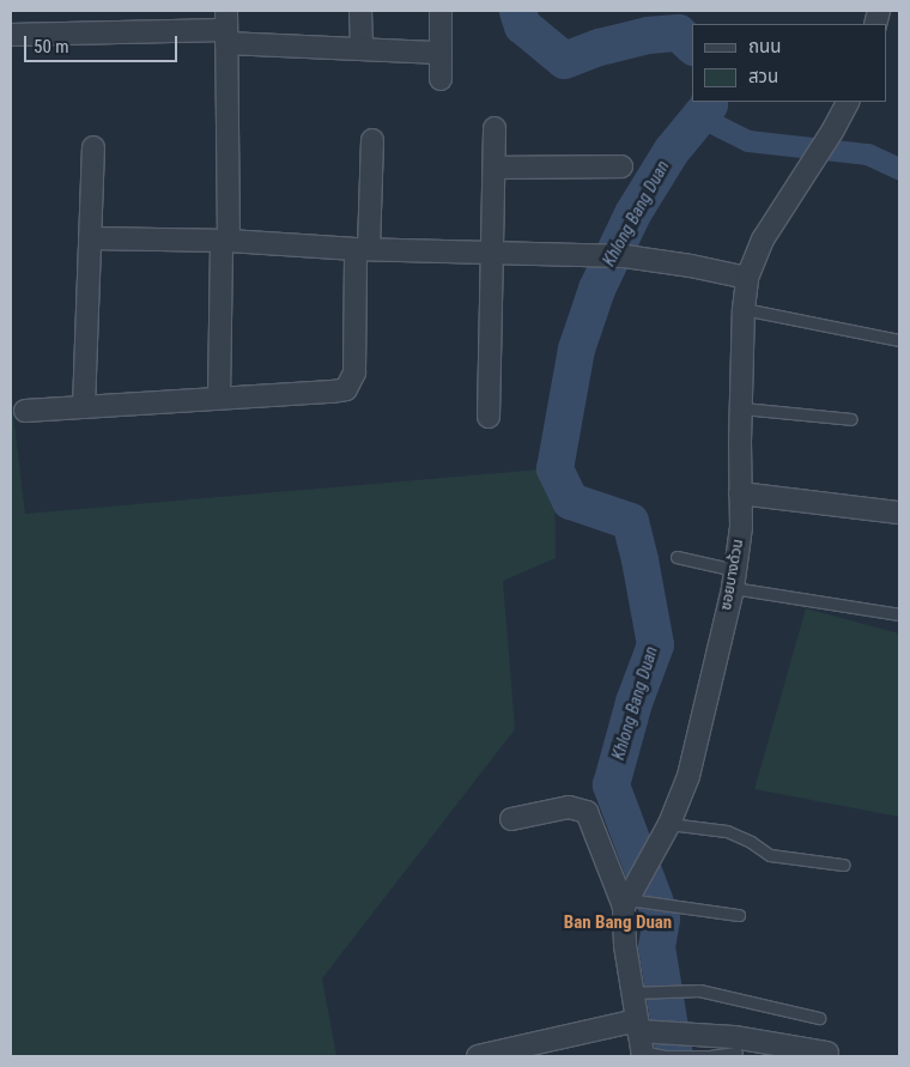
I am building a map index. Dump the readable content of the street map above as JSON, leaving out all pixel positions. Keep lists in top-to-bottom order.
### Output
{
  "streets": {
    "street": ["ซอยบางด้วน"]
  },
  "districts": ["Ban Bang Duan"],
  "water": ["Khlong Bang Duan"],
  "legend": ["ถนน", "สวน"],
  "scale_bar": "50 m"
}
